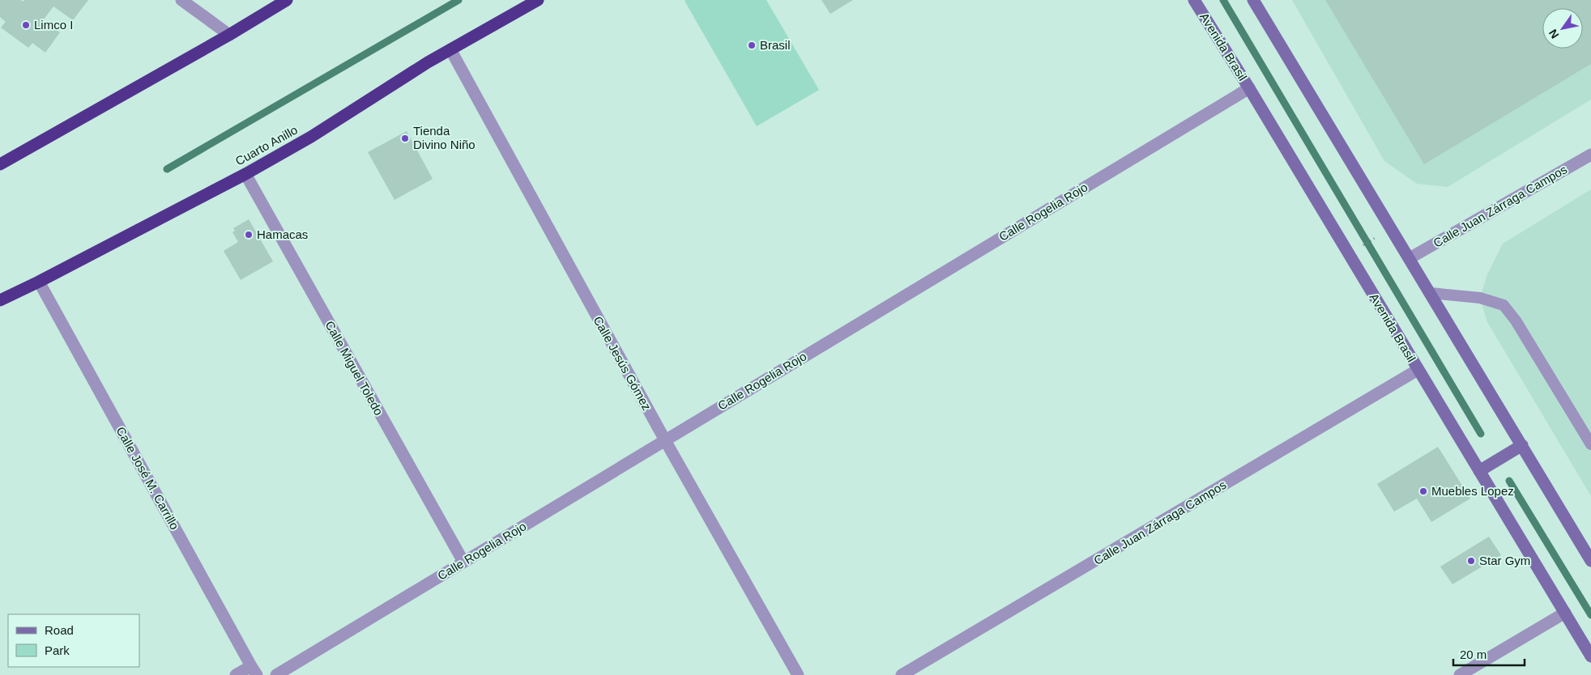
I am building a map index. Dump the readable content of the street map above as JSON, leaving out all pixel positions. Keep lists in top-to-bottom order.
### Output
{
  "streets": {
    "highway": ["Cuarto Anillo"],
    "main road": ["Avenida Brasil"],
    "street": [
      "Calle Juan Zárraga Campos",
      "Calle Rogelia Rojo",
      "Calle Jesús Gómez",
      "Calle Miguel Toledo",
      "Calle José M. Carrillo"
    ]
  },
  "crossings": [
    ["Avenida Brasil", "Calle Juan Zárraga Campos"],
    ["Avenida Brasil", "Calle Rogelia Rojo"],
    ["Cuarto Anillo", "Calle Jesús Gómez"],
    ["Cuarto Anillo", "Calle Miguel Toledo"],
    ["Cuarto Anillo", "Calle José M. Carrillo"],
    ["Calle Rogelia Rojo", "Calle Jesús Gómez"],
    ["Calle Rogelia Rojo", "Calle Miguel Toledo"]
  ],
  "places": [
    "Limco I",
    "Brasil",
    "Tienda Divino Niño",
    "Hamacas",
    "Muebles Lopez",
    "Star Gym"
  ],
  "legend": ["Road", "Park"],
  "scale_bar": "20 m",
  "north": "bottom left"
}
